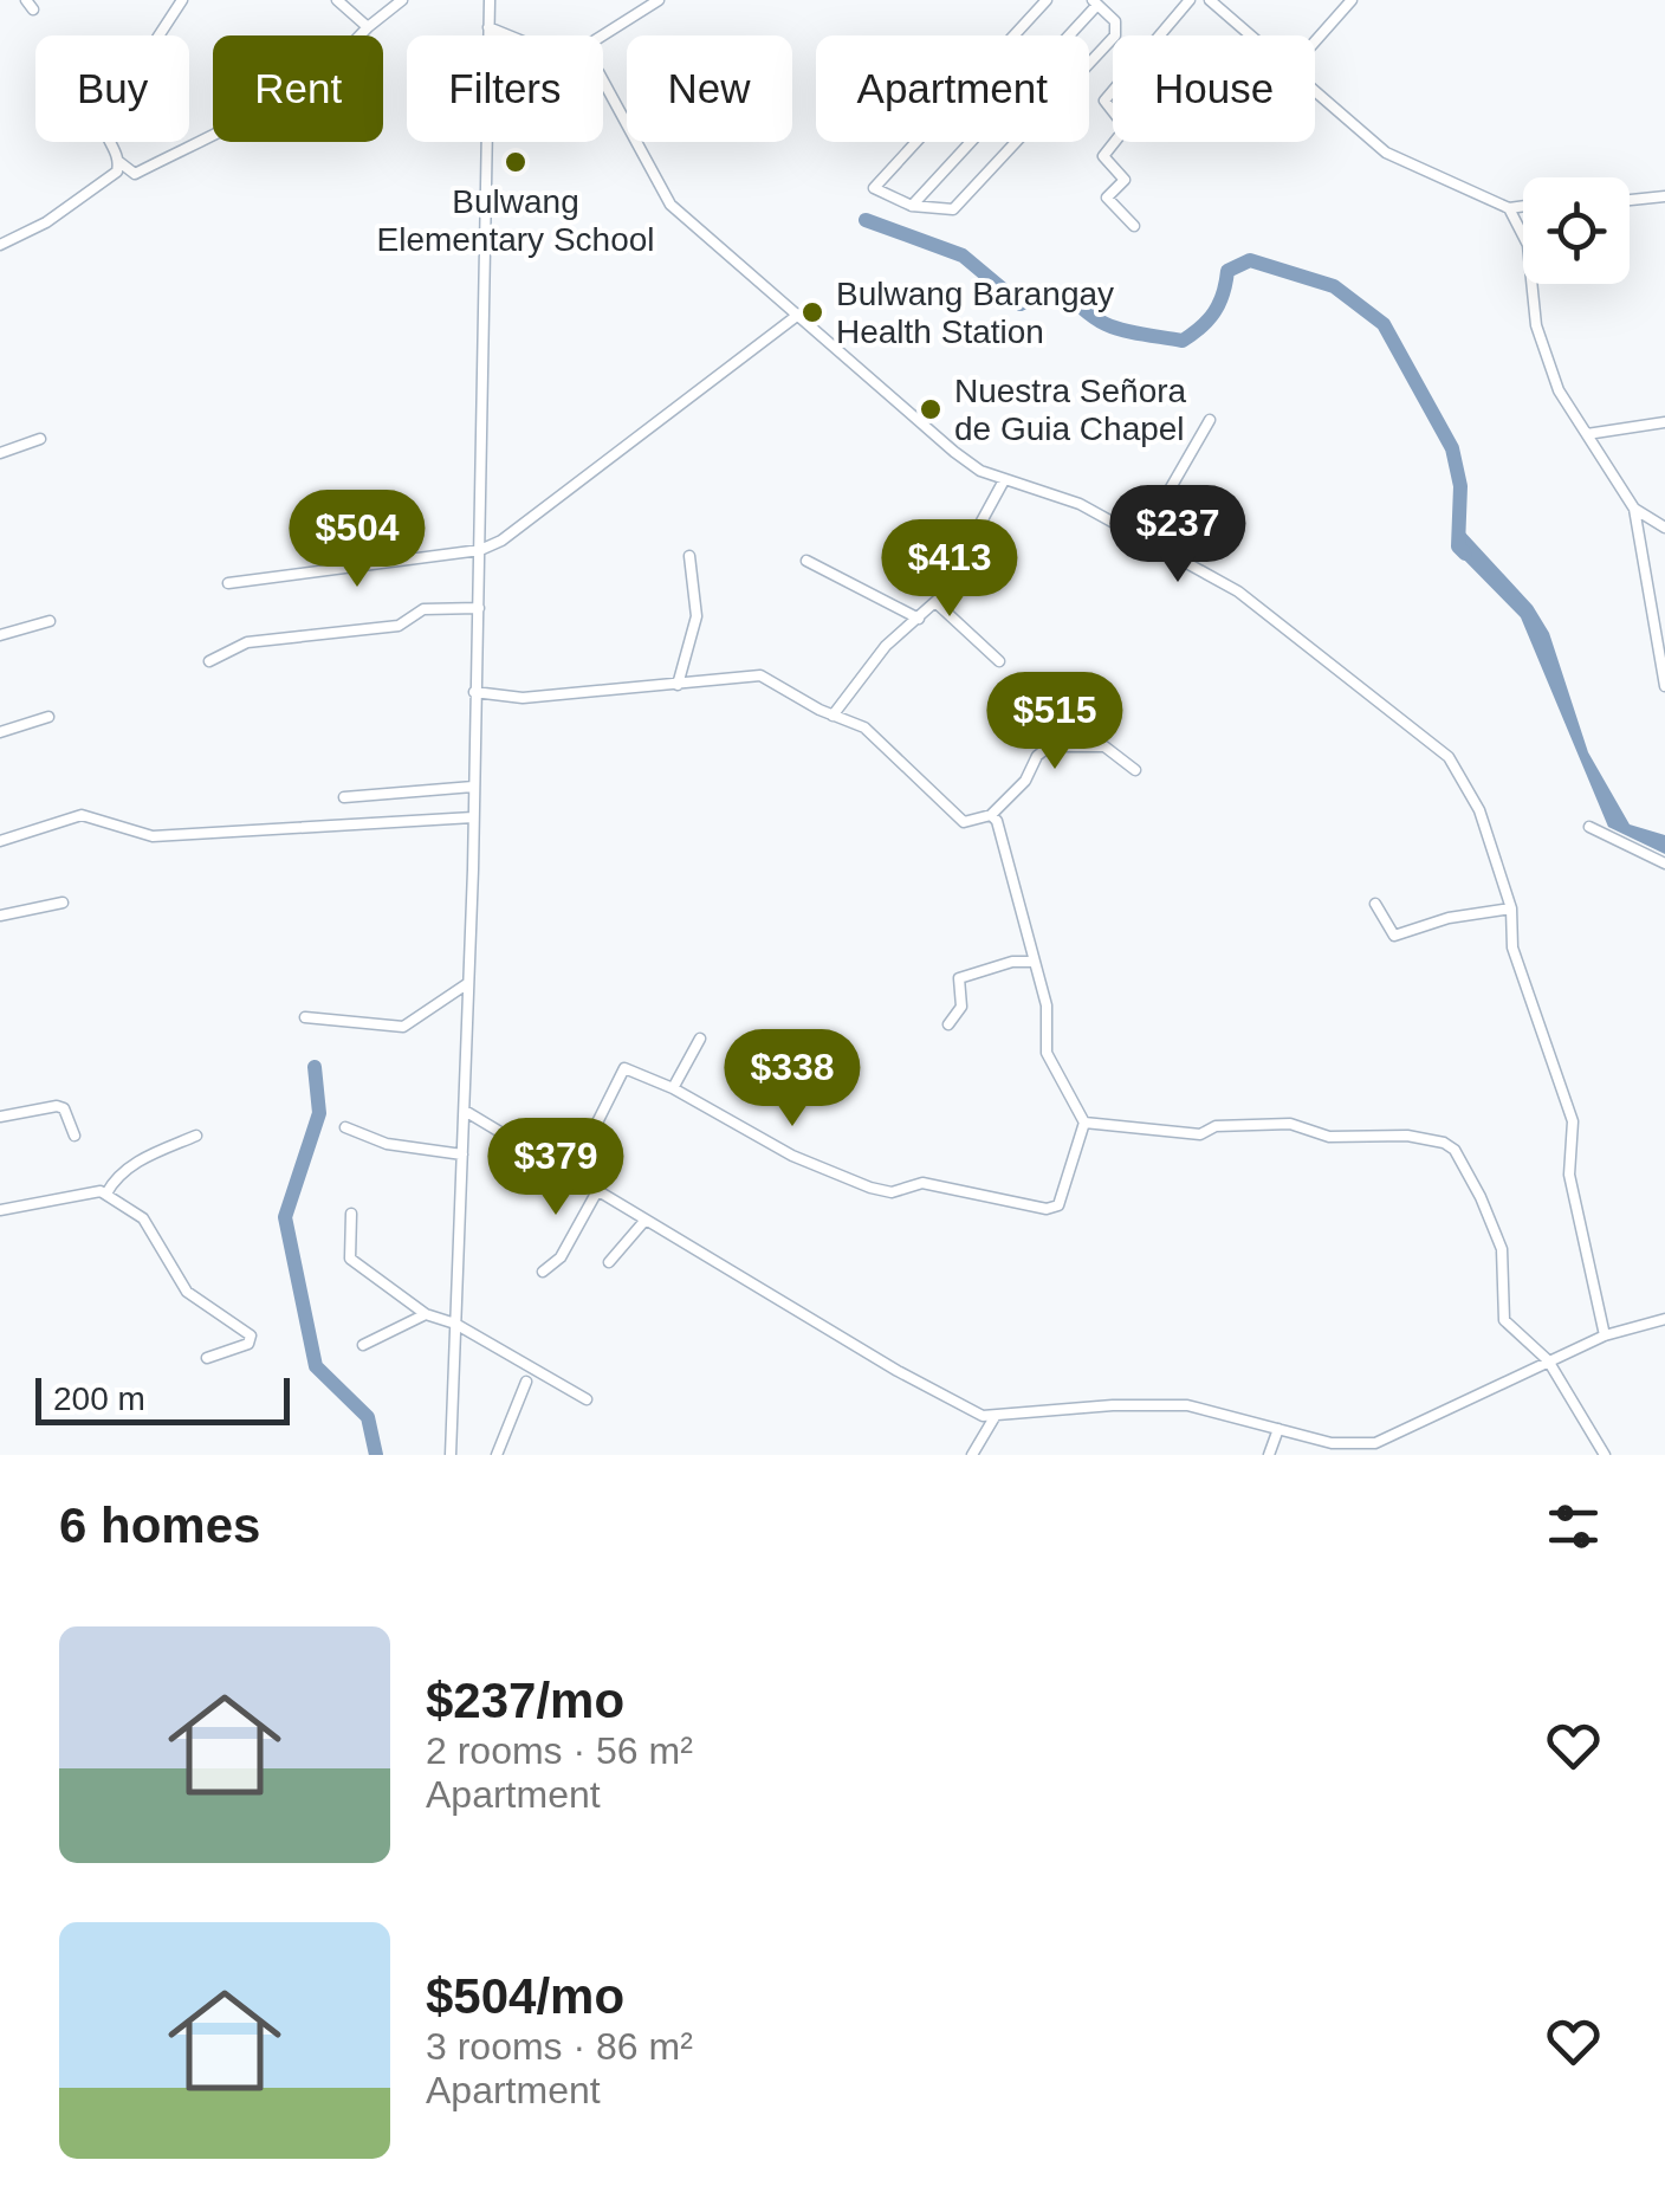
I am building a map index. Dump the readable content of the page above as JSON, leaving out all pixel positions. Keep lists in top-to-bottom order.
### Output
{
  "places": ["Bulwang Elementary School", "Bulwang Barangay Health Station", "Nuestra Señora de Guia Chapel"],
  "scale_bar": "200 m",
  "page": {
    "chip": [
      "Buy",
      "Rent",
      "Filters",
      "New",
      "Apartment",
      "House"
    ],
    "price": [
      "$237",
      "$504",
      "$413",
      "$515",
      "$338",
      "$379"
    ],
    "scale": "200 m",
    "heading": "6 homes",
    "list": [
      {
        "name": "$237/mo",
        "note": "2 rooms · 56 m² · Apartment"
      },
      {
        "name": "$504/mo",
        "note": "3 rooms · 86 m² · Apartment"
      }
    ]
  }
}
